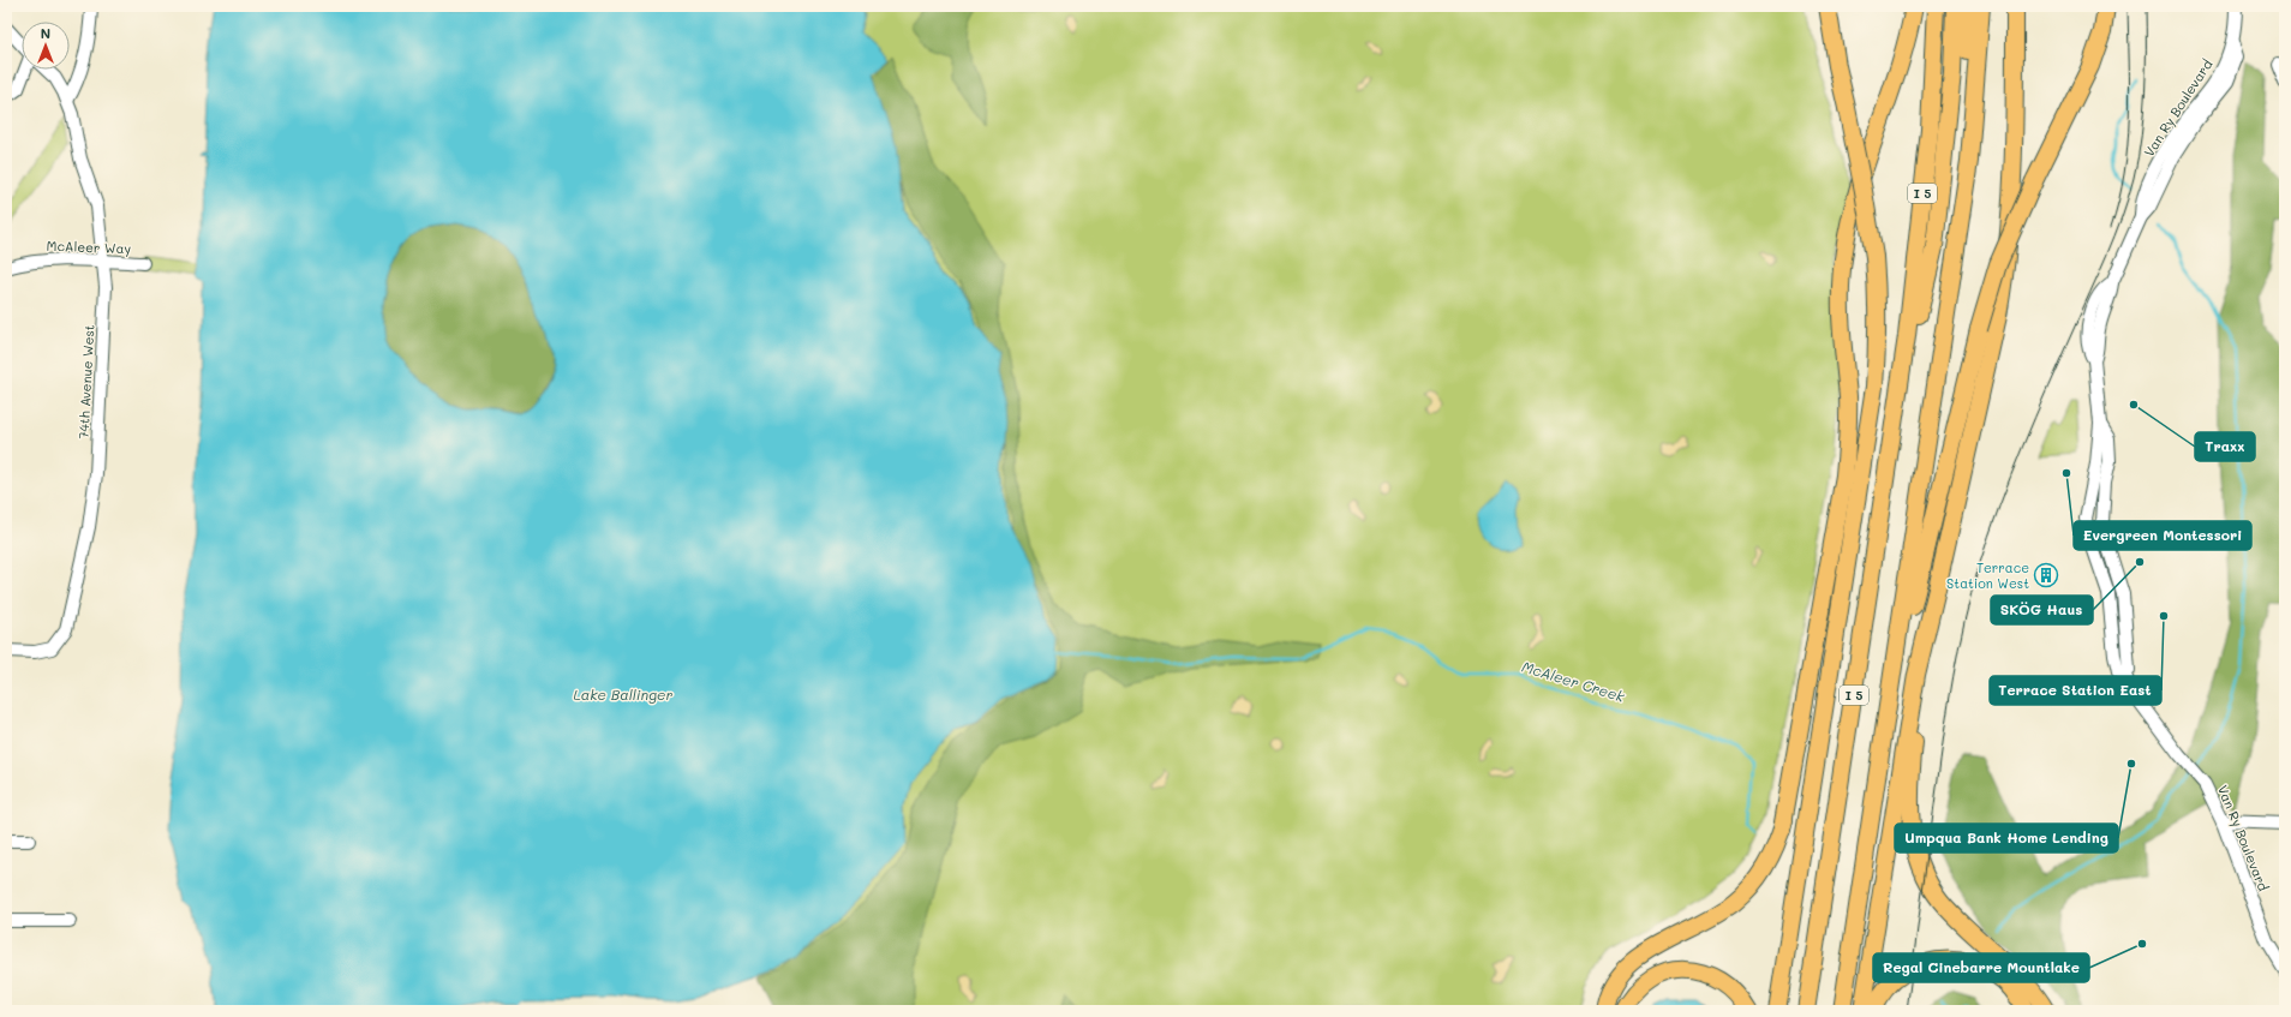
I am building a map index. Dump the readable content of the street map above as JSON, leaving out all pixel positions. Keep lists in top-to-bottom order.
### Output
{
  "streets": {
    "highway": ["I 5"],
    "street": ["Van Ry Boulevard", "McAleer Way", "74th Avenue West"]
  },
  "crossings": [
    ["McAleer Way", "74th Avenue West"]
  ],
  "water": ["McAleer Creek", "Lake Ballinger"],
  "places": {
    "other": [
      "Traxx",
      "Evergreen Montessori",
      "SKÖG Haus",
      "Terrace Station East",
      "Umpqua Bank Home Lending",
      "Regal Cinebarre Mountlake"
    ],
    "building": ["Terrace Station West"]
  },
  "north": "top"
}
